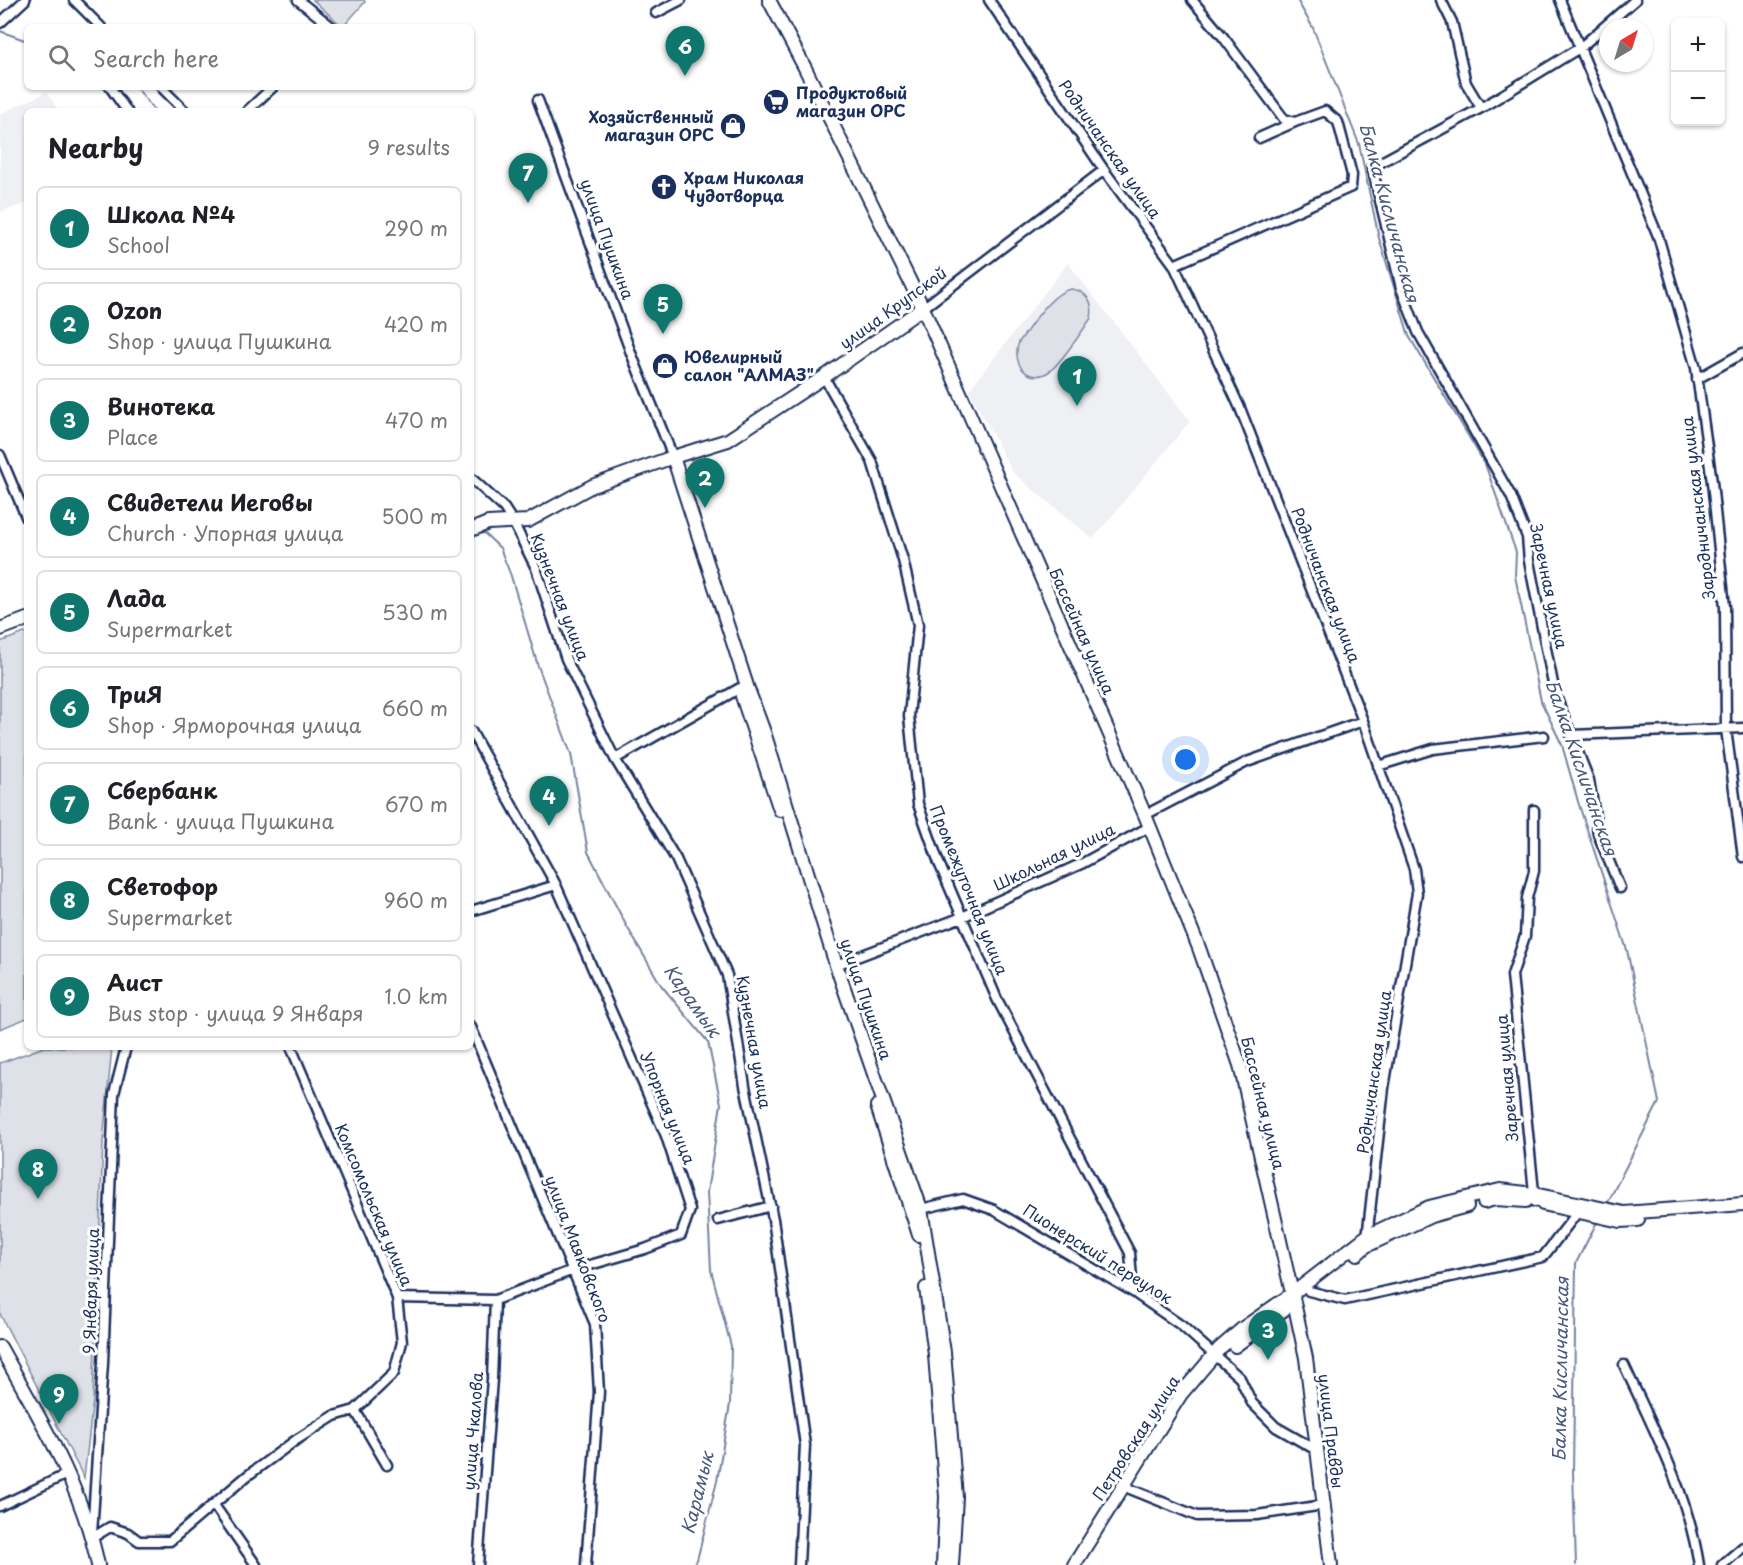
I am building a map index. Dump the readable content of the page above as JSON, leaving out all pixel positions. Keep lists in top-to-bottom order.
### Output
{
  "streets": {
    "street": [
      "Родничанская улица",
      "улица Пушкина",
      "улица Крупской",
      "Зародничанская улица",
      "Заречная улица",
      "Кузнечная улица",
      "Бассейная улица",
      "Школьная улица",
      "Промежуточная улица",
      "Упорная улица",
      "Комсомольская улица",
      "улица Маяковского",
      "Пионерский переулок",
      "9 Января улица",
      "улица Чкалова",
      "улица Правды",
      "Петровская улица"
    ]
  },
  "crossings": [
    ["Родничанская улица", "улица Крупской"],
    ["Родничанская улица", "Школьная улица"],
    ["улица Пушкина", "улица Крупской"],
    ["улица Пушкина", "Школьная улица"],
    ["улица Пушкина", "Пионерский переулок"],
    ["улица Крупской", "Кузнечная улица"],
    ["улица Крупской", "Бассейная улица"],
    ["улица Крупской", "Промежуточная улица"],
    ["Бассейная улица", "Школьная улица"],
    ["Бассейная улица", "улица Правды"],
    ["Школьная улица", "Промежуточная улица"],
    ["Промежуточная улица", "Пионерский переулок"],
    ["Упорная улица", "Комсомольская улица"],
    ["Упорная улица", "улица Маяковского"],
    ["Упорная улица", "улица Чкалова"],
    ["Комсомольская улица", "9 Января улица"],
    ["Пионерский переулок", "улица Правды"],
    ["Пионерский переулок", "Петровская улица"]
  ],
  "water": ["Балка Кисличанская", "Карамык"],
  "places": {
    "supermarket": ["Продуктовый магазин ОРС"],
    "shop": ["Хозяйственный магазин ОРС", "Ювелирный салон \"АЛМАЗ\""],
    "church": ["Храм Николая Чудотворца"]
  },
  "north": "top right",
  "page": {
    "map_buttons": ["+", "−"],
    "search": "Search here",
    "pins": [
      "6",
      "7",
      "5",
      "1",
      "2",
      "4",
      "8",
      "3",
      "9"
    ],
    "heading": ["Nearby", "9 results"],
    "list": [
      {
        "mark": "1",
        "name": "Школа №4",
        "note": "School",
        "value": "290 m"
      },
      {
        "mark": "2",
        "name": "Ozon",
        "note": "Shop · улица Пушкина",
        "value": "420 m"
      },
      {
        "mark": "3",
        "name": "Винотека",
        "note": "Place",
        "value": "470 m"
      },
      {
        "mark": "4",
        "name": "Свидетели Иеговы",
        "note": "Church · Упорная улица",
        "value": "500 m"
      },
      {
        "mark": "5",
        "name": "Лада",
        "note": "Supermarket",
        "value": "530 m"
      },
      {
        "mark": "6",
        "name": "ТриЯ",
        "note": "Shop · Ярморочная улица",
        "value": "660 m"
      },
      {
        "mark": "7",
        "name": "Сбербанк",
        "note": "Bank · улица Пушкина",
        "value": "670 m"
      },
      {
        "mark": "8",
        "name": "Светофор",
        "note": "Supermarket",
        "value": "960 m"
      },
      {
        "mark": "9",
        "name": "Аист",
        "note": "Bus stop · улица 9 Января",
        "value": "1.0 km"
      }
    ]
  }
}
